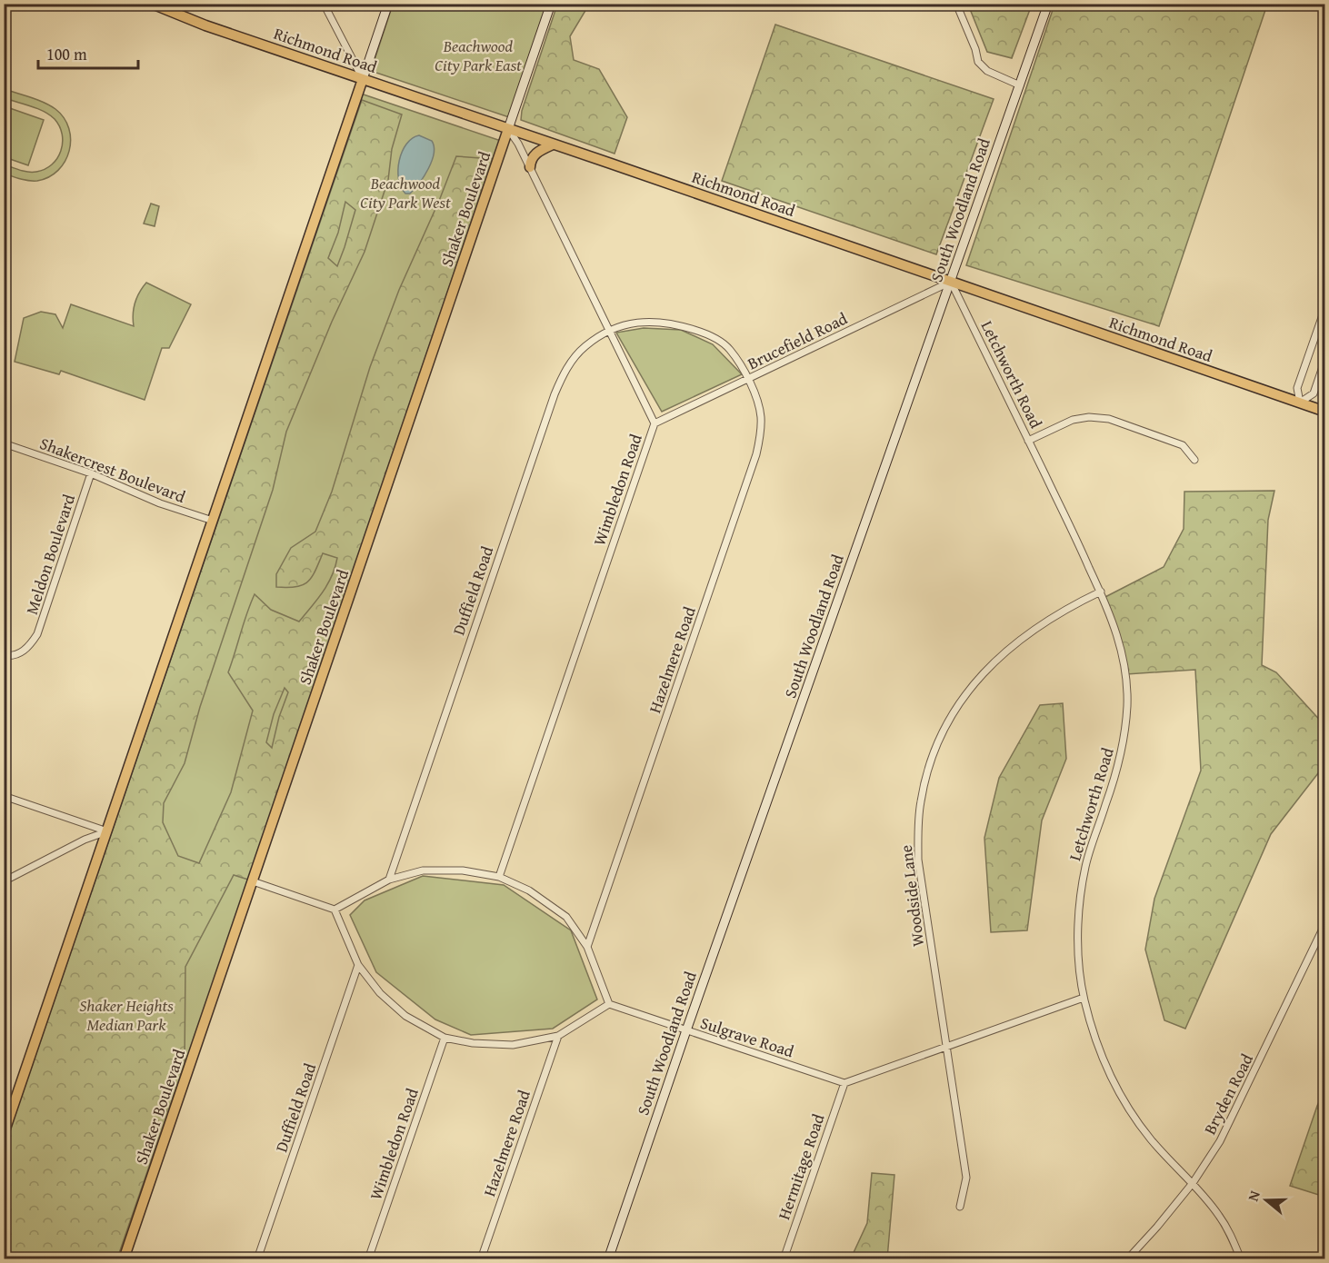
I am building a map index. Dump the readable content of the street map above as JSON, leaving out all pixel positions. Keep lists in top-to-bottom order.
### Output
{
  "streets": {
    "main road": ["Richmond Road", "Shaker Boulevard"],
    "street": [
      "South Woodland Road",
      "Brucefield Road",
      "Letchworth Road",
      "Shakercrest Boulevard",
      "Wimbledon Road",
      "Meldon Boulevard",
      "Duffield Road",
      "Hazelmere Road",
      "Woodside Lane",
      "Sulgrave Road",
      "Bryden Road",
      "Hermitage Road"
    ]
  },
  "crossings": [
    ["Richmond Road", "Shaker Boulevard"],
    ["Richmond Road", "South Woodland Road"],
    ["Richmond Road", "Brucefield Road"],
    ["Richmond Road", "Letchworth Road"],
    ["Richmond Road", "Wimbledon Road"],
    ["Shaker Boulevard", "Wimbledon Road"],
    ["South Woodland Road", "Brucefield Road"],
    ["South Woodland Road", "Letchworth Road"],
    ["South Woodland Road", "Sulgrave Road"],
    ["Brucefield Road", "Letchworth Road"],
    ["Brucefield Road", "Wimbledon Road"],
    ["Brucefield Road", "Duffield Road"],
    ["Brucefield Road", "Hazelmere Road"],
    ["Letchworth Road", "Woodside Lane"],
    ["Letchworth Road", "Bryden Road"],
    ["Shakercrest Boulevard", "Meldon Boulevard"],
    ["Wimbledon Road", "Duffield Road"],
    ["Duffield Road", "Hazelmere Road"],
    ["Sulgrave Road", "Hermitage Road"]
  ],
  "parks": ["Beachwood City Park East", "Beachwood City Park West", "Shaker Heights Median Park"],
  "scale_bar": "100 m",
  "north": "left"
}
